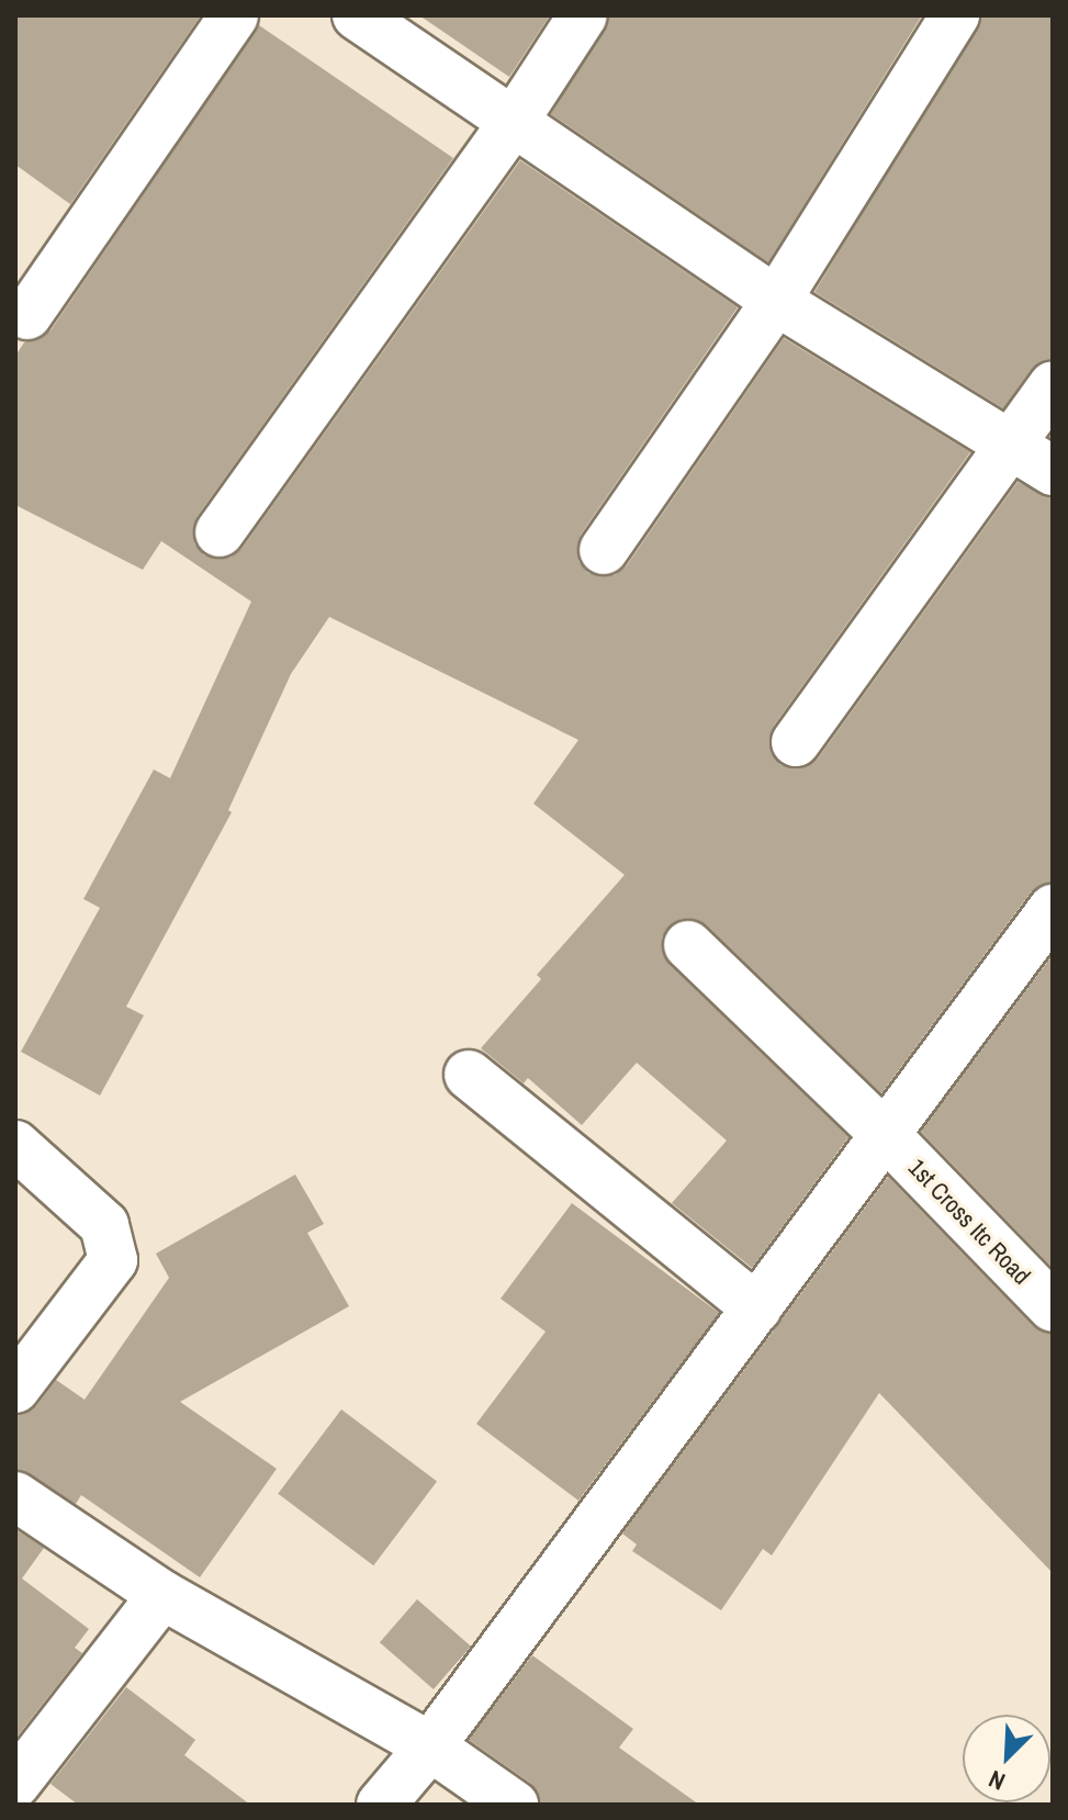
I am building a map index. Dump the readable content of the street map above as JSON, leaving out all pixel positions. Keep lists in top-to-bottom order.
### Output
{
  "streets": {
    "street": ["1st Cross Itc Road"]
  },
  "north": "bottom left"
}
